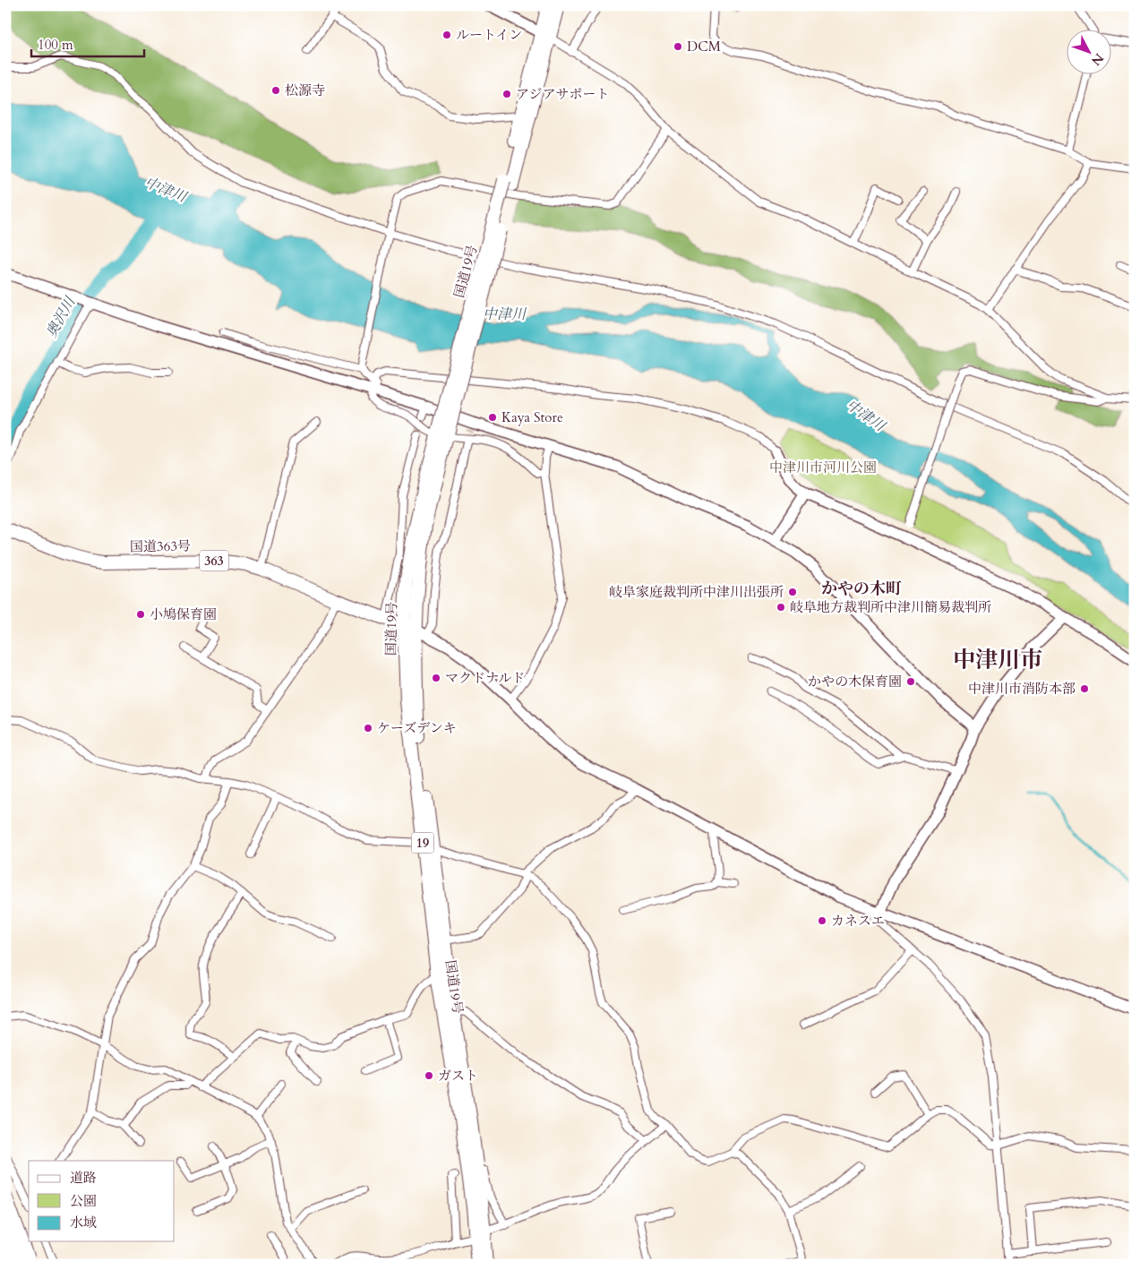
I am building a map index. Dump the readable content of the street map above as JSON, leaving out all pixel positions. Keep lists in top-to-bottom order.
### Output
{
  "streets": {
    "highway": [
      "国道19号",
      "国道363号",
      "363",
      "19"
    ]
  },
  "crossings": [
    ["国道19号", "国道363号"],
    ["国道19号", "19"]
  ],
  "districts": ["かやの木町", "中津川市"],
  "water": ["中津川", "奥沢川"],
  "parks": ["中津川市河川公園"],
  "places": [
    "ルートイン",
    "DCM",
    "松源寺",
    "アジアサポート",
    "Kaya Store",
    "岐阜家庭裁判所中津川出張所",
    "岐阜地方裁判所中津川簡易裁判所",
    "小鳩保育園",
    "マクドナルド",
    "かやの木保育園",
    "中津川市消防本部",
    "ケーズデンキ",
    "カネスエ",
    "ガスト"
  ],
  "legend": ["道路", "公園", "水域"],
  "scale_bar": "100 m",
  "north": "bottom right"
}
